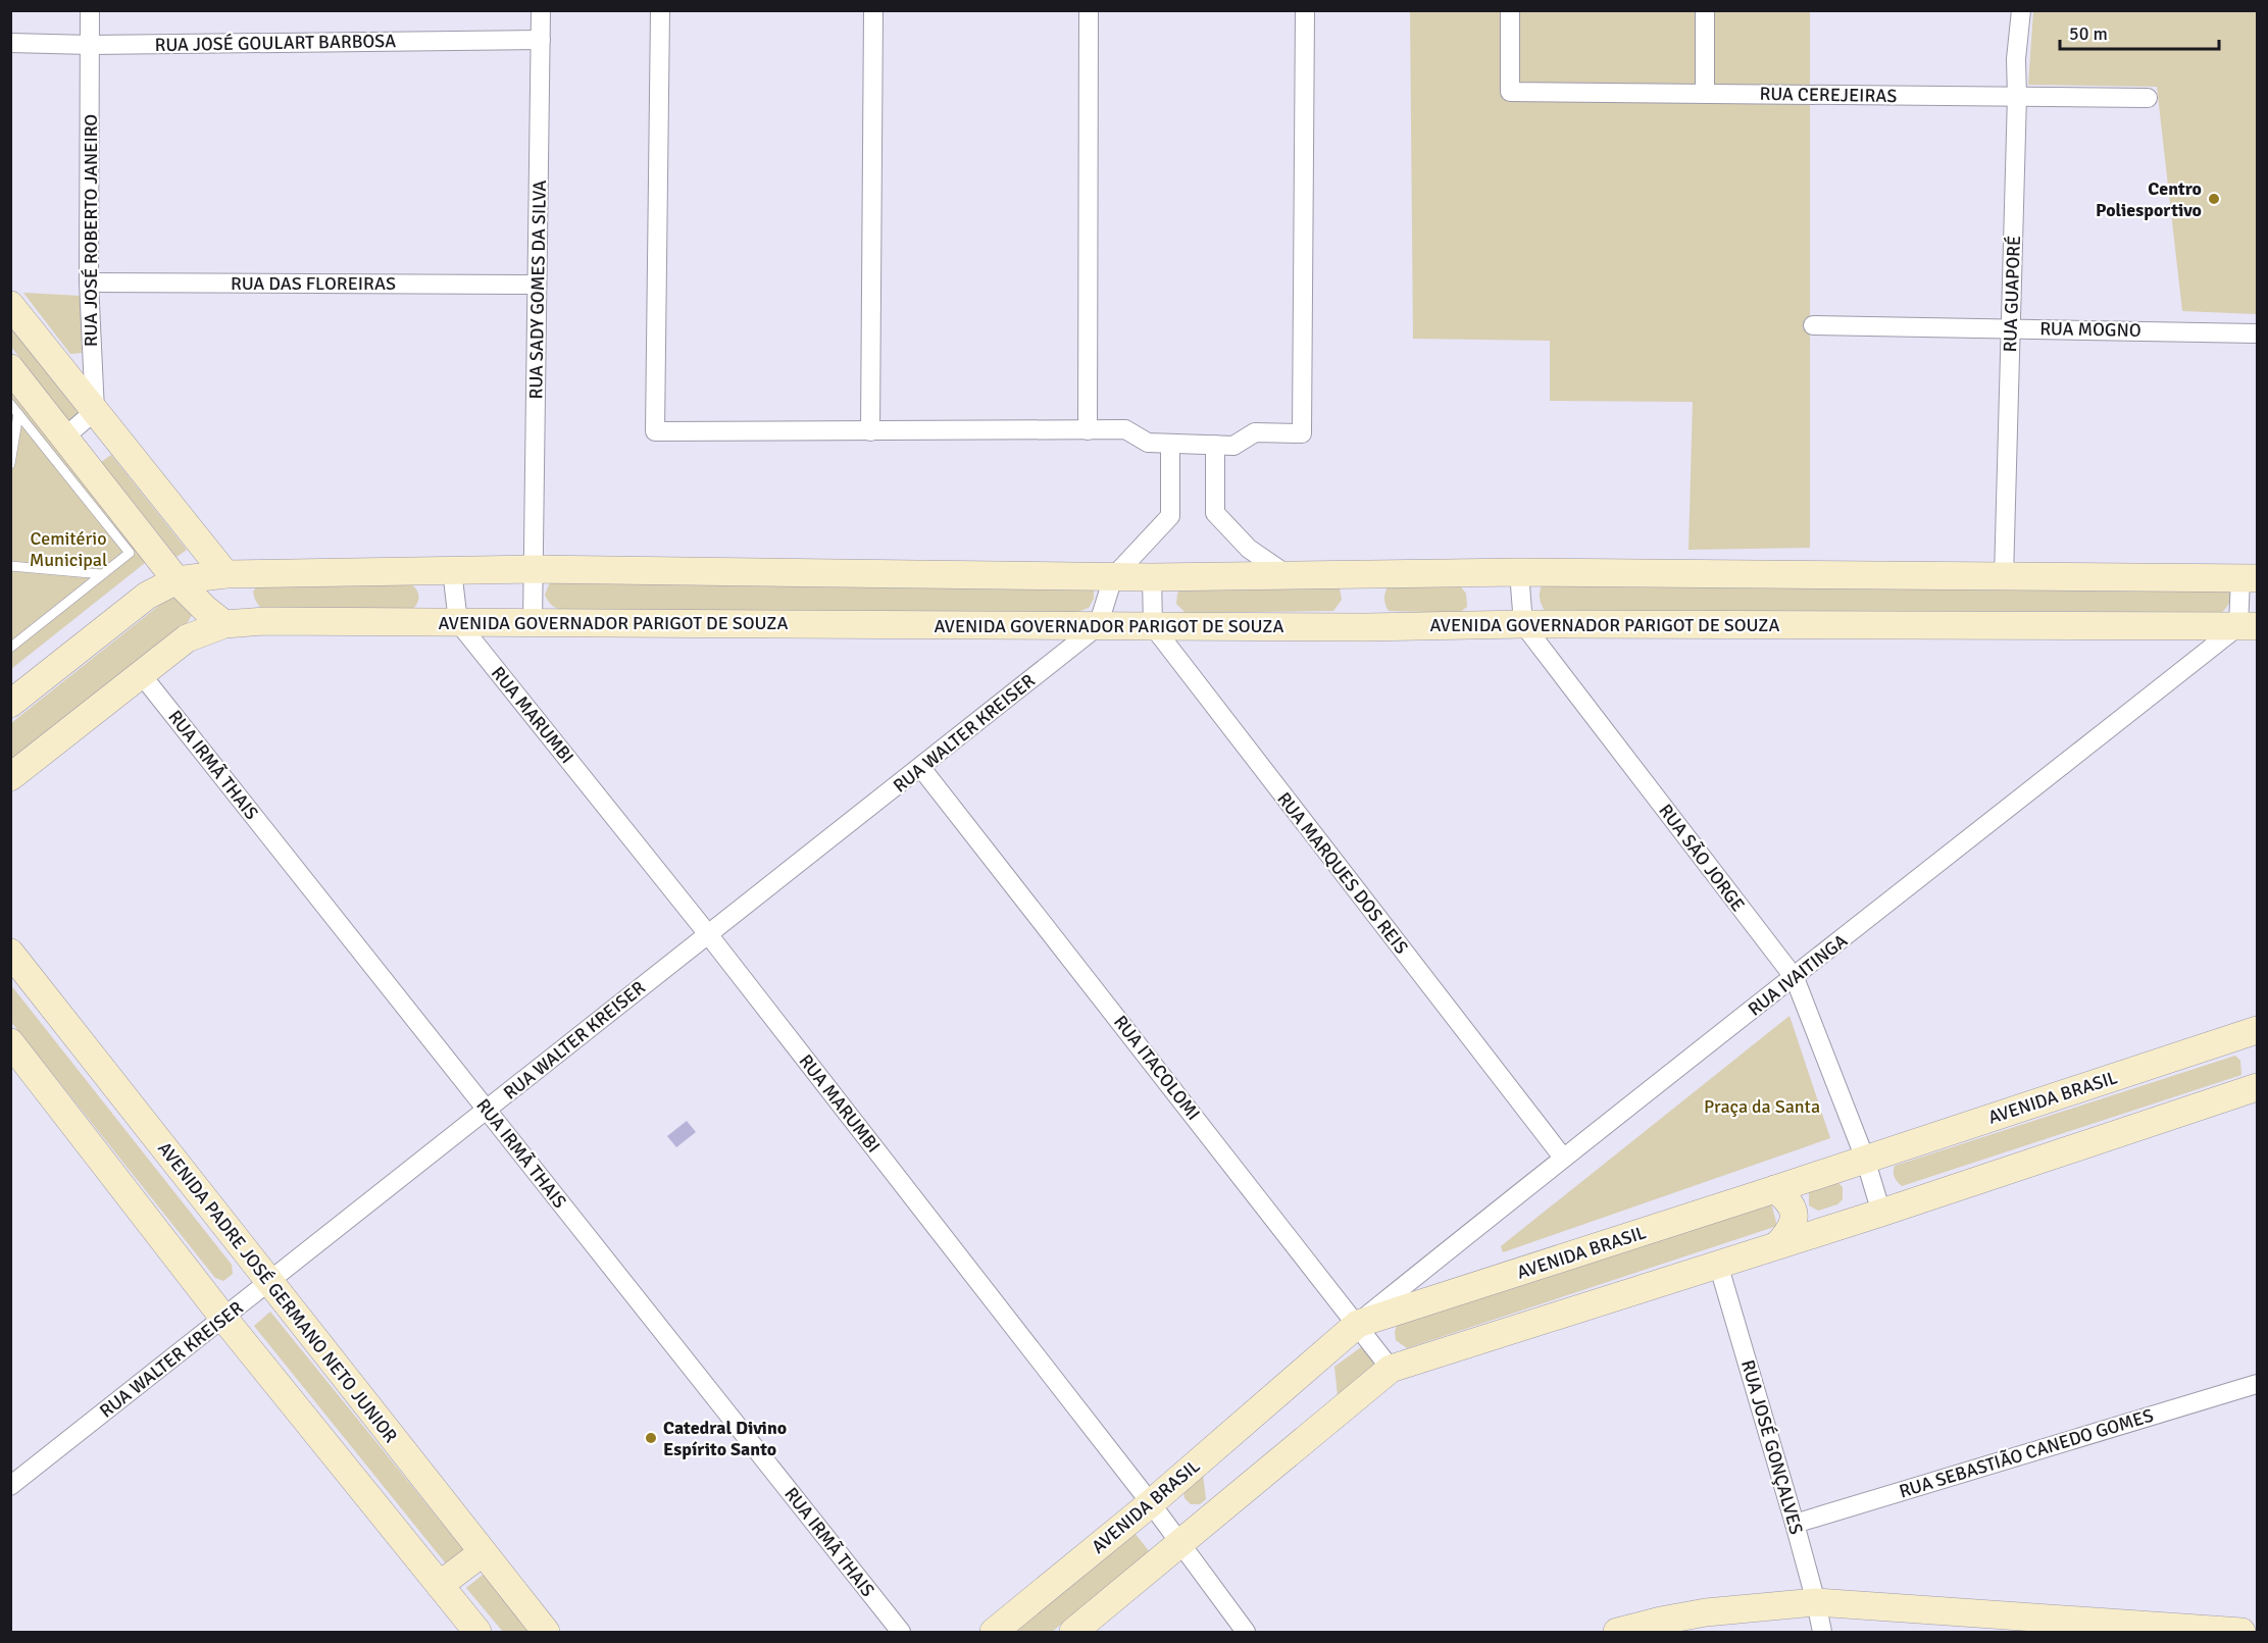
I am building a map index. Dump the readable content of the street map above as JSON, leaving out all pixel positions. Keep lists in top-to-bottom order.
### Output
{
  "streets": {
    "street": [
      "RUA JOSÉ GOULART BARBOSA",
      "RUA CEREJEIRAS",
      "RUA JOSÉ ROBERTO JANEIRO",
      "RUA DAS FLOREIRAS",
      "RUA SADY GOMES DA SILVA",
      "RUA GUAPORÉ",
      "RUA MOGNO",
      "AVENIDA GOVERNADOR PARIGOT DE SOUZA",
      "RUA MARUMBI",
      "RUA WALTER KREISER",
      "RUA IRMÃ THAIS",
      "RUA SÃO JORGE",
      "RUA MARQUES DOS REIS",
      "RUA IVAITINGA",
      "RUA ITACOLOMI",
      "AVENIDA BRASIL",
      "AVENIDA PADRE JOSÉ GERMANO NETO JUNIOR",
      "RUA JOSÉ GONÇALVES",
      "RUA SEBASTIÃO CANEDO GOMES"
    ]
  },
  "crossings": [
    ["RUA JOSÉ GOULART BARBOSA", "RUA JOSÉ ROBERTO JANEIRO"],
    ["RUA JOSÉ GOULART BARBOSA", "RUA SADY GOMES DA SILVA"],
    ["RUA CEREJEIRAS", "RUA GUAPORÉ"],
    ["RUA JOSÉ ROBERTO JANEIRO", "RUA DAS FLOREIRAS"],
    ["RUA DAS FLOREIRAS", "RUA SADY GOMES DA SILVA"],
    ["RUA SADY GOMES DA SILVA", "AVENIDA GOVERNADOR PARIGOT DE SOUZA"],
    ["RUA GUAPORÉ", "RUA MOGNO"],
    ["AVENIDA GOVERNADOR PARIGOT DE SOUZA", "RUA MARUMBI"],
    ["AVENIDA GOVERNADOR PARIGOT DE SOUZA", "RUA WALTER KREISER"],
    ["AVENIDA GOVERNADOR PARIGOT DE SOUZA", "RUA IRMÃ THAIS"],
    ["AVENIDA GOVERNADOR PARIGOT DE SOUZA", "RUA SÃO JORGE"],
    ["AVENIDA GOVERNADOR PARIGOT DE SOUZA", "RUA MARQUES DOS REIS"],
    ["AVENIDA GOVERNADOR PARIGOT DE SOUZA", "RUA IVAITINGA"],
    ["RUA MARUMBI", "RUA WALTER KREISER"],
    ["RUA MARUMBI", "AVENIDA BRASIL"],
    ["RUA WALTER KREISER", "RUA IRMÃ THAIS"],
    ["RUA WALTER KREISER", "RUA ITACOLOMI"],
    ["RUA WALTER KREISER", "AVENIDA PADRE JOSÉ GERMANO NETO JUNIOR"],
    ["RUA SÃO JORGE", "RUA IVAITINGA"],
    ["RUA SÃO JORGE", "AVENIDA BRASIL"],
    ["RUA MARQUES DOS REIS", "RUA IVAITINGA"],
    ["RUA IVAITINGA", "RUA ITACOLOMI"],
    ["RUA IVAITINGA", "AVENIDA BRASIL"],
    ["RUA ITACOLOMI", "AVENIDA BRASIL"],
    ["RUA JOSÉ GONÇALVES", "RUA SEBASTIÃO CANEDO GOMES"]
  ],
  "parks": ["Cemitério Municipal", "Praça da Santa"],
  "places": ["Centro Poliesportivo", "Catedral Divino Espírito Santo"],
  "scale_bar": "50 m"
}
